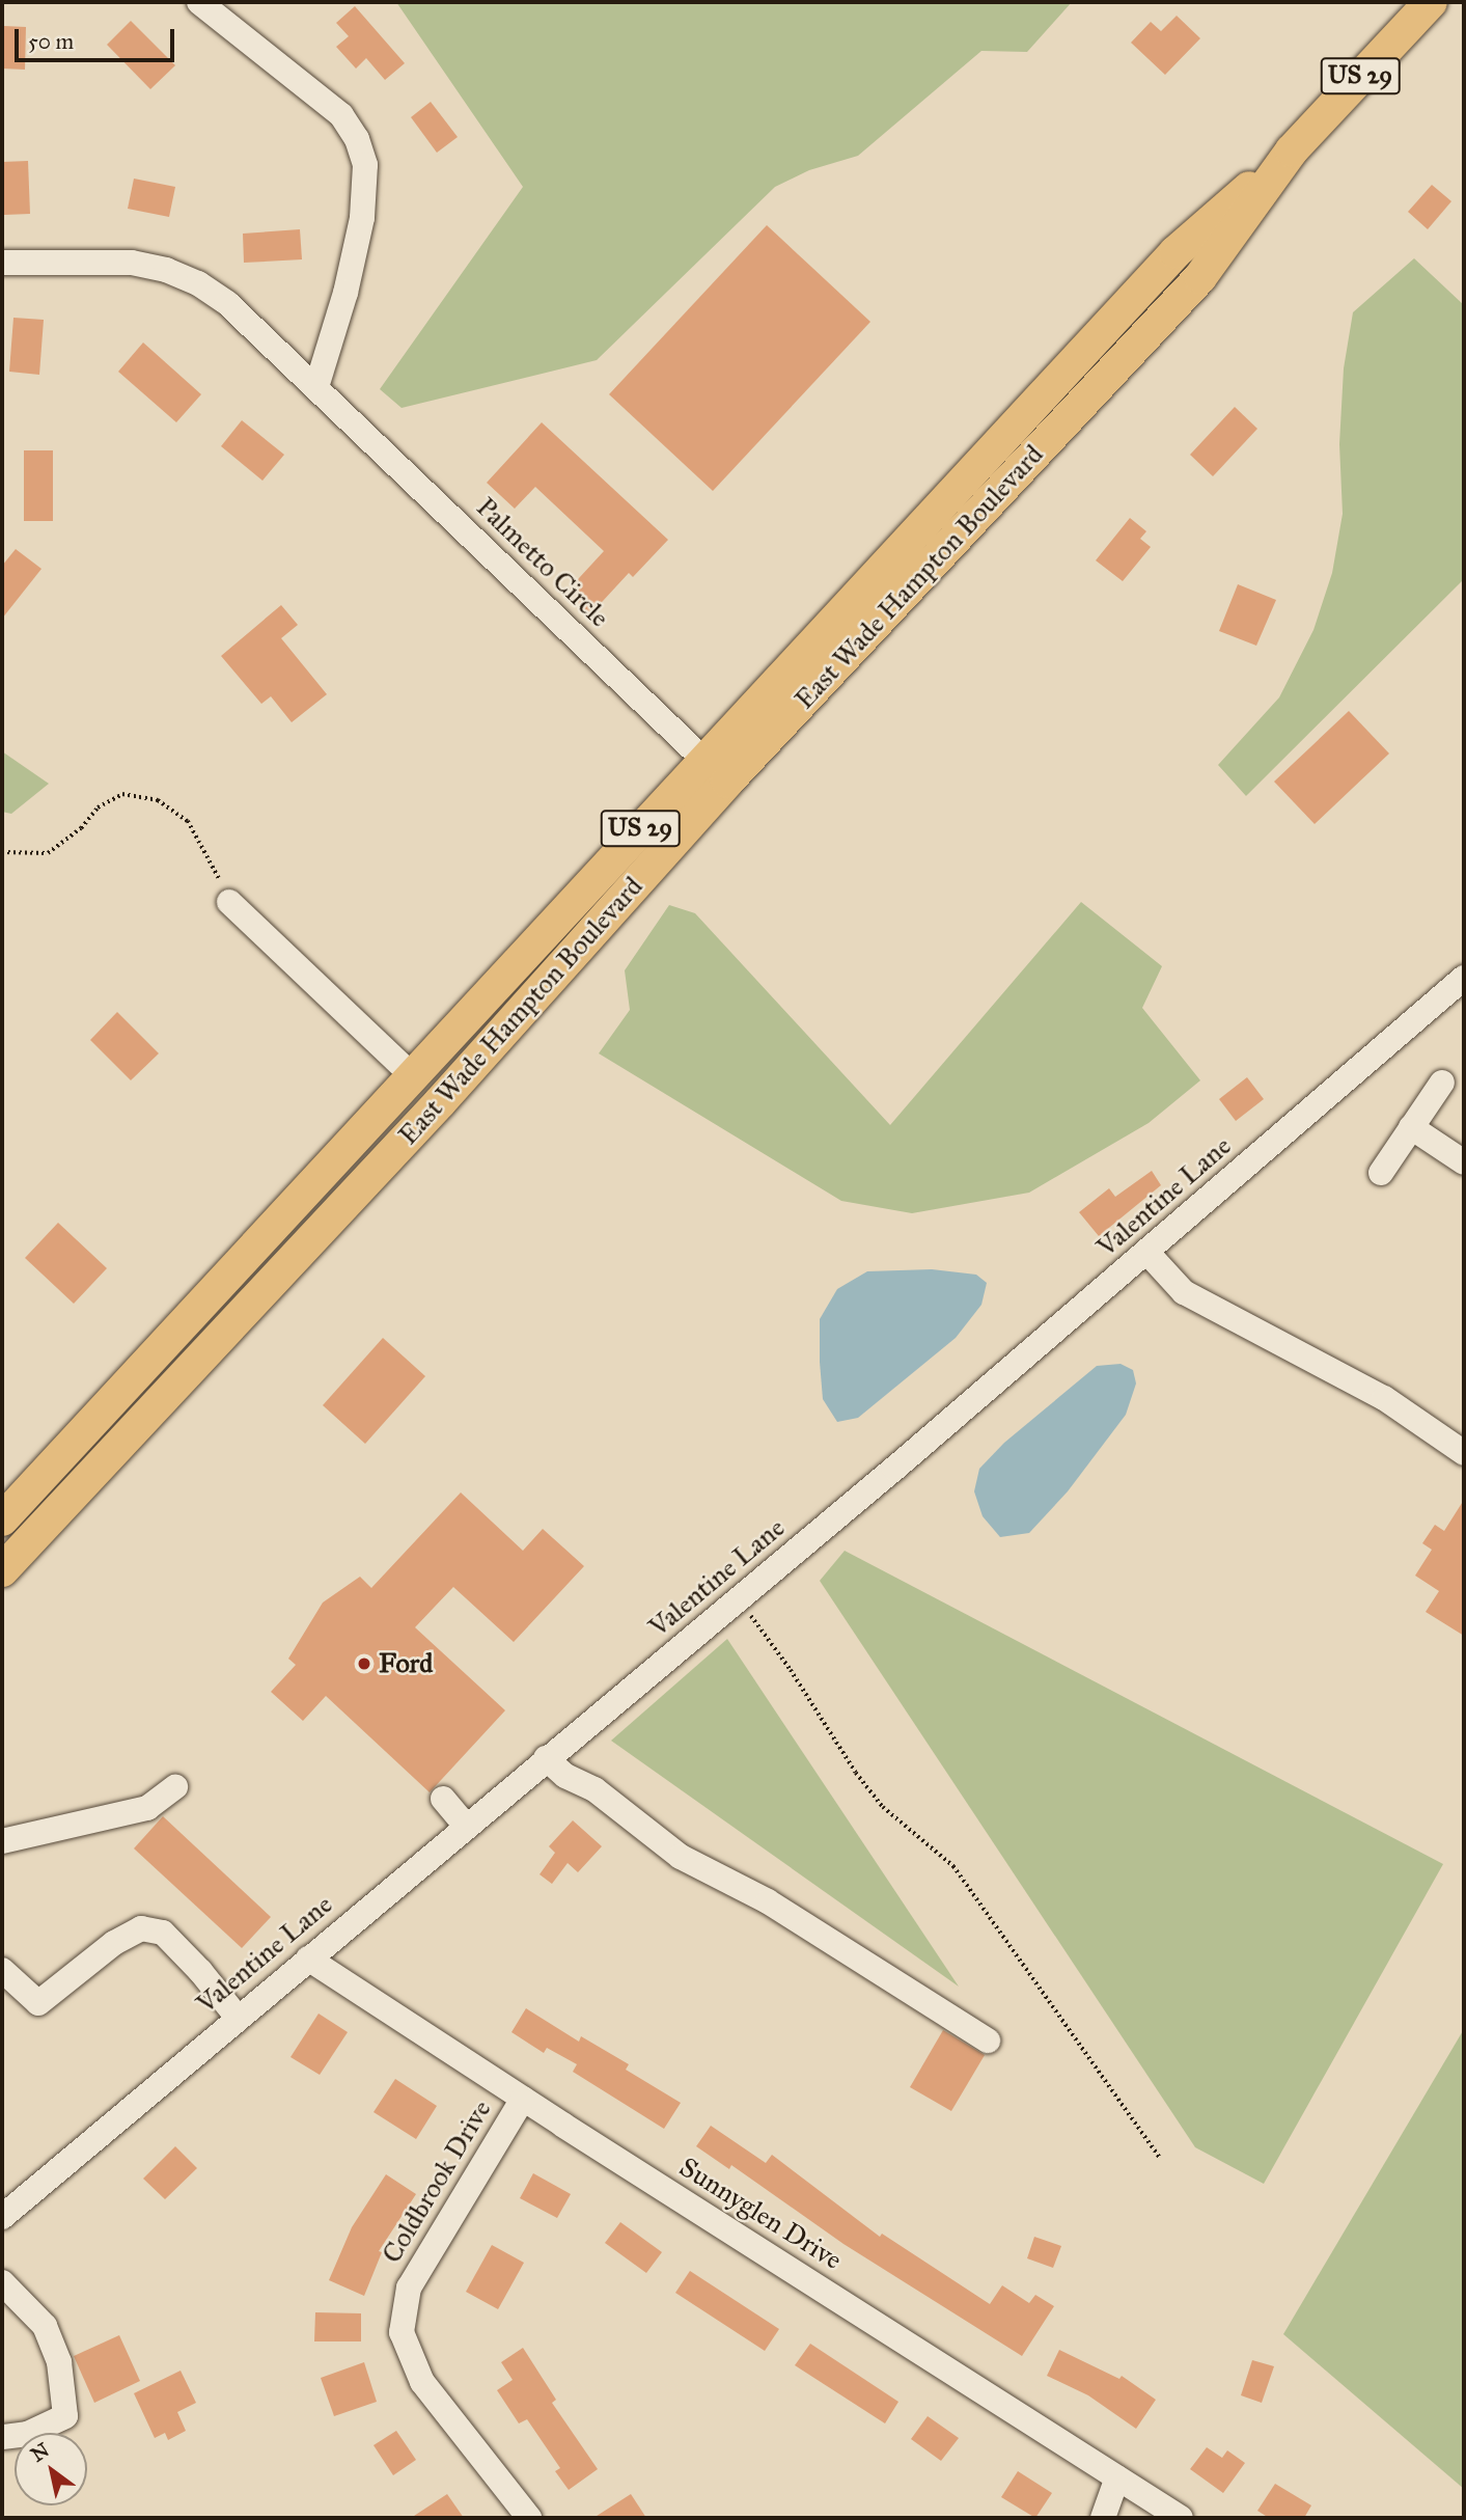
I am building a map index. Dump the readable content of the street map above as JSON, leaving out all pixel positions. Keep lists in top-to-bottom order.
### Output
{
  "streets": {
    "main road": ["US 29", "East Wade Hampton Boulevard"],
    "street": [
      "Palmetto Circle",
      "Valentine Lane",
      "Coldbrook Drive",
      "Sunnyglen Drive"
    ]
  },
  "crossings": [
    ["Palmetto Circle", "East Wade Hampton Boulevard"],
    ["Valentine Lane", "Sunnyglen Drive"],
    ["Coldbrook Drive", "Sunnyglen Drive"]
  ],
  "places": ["Ford"],
  "scale_bar": "50 m",
  "north": "top left"
}
